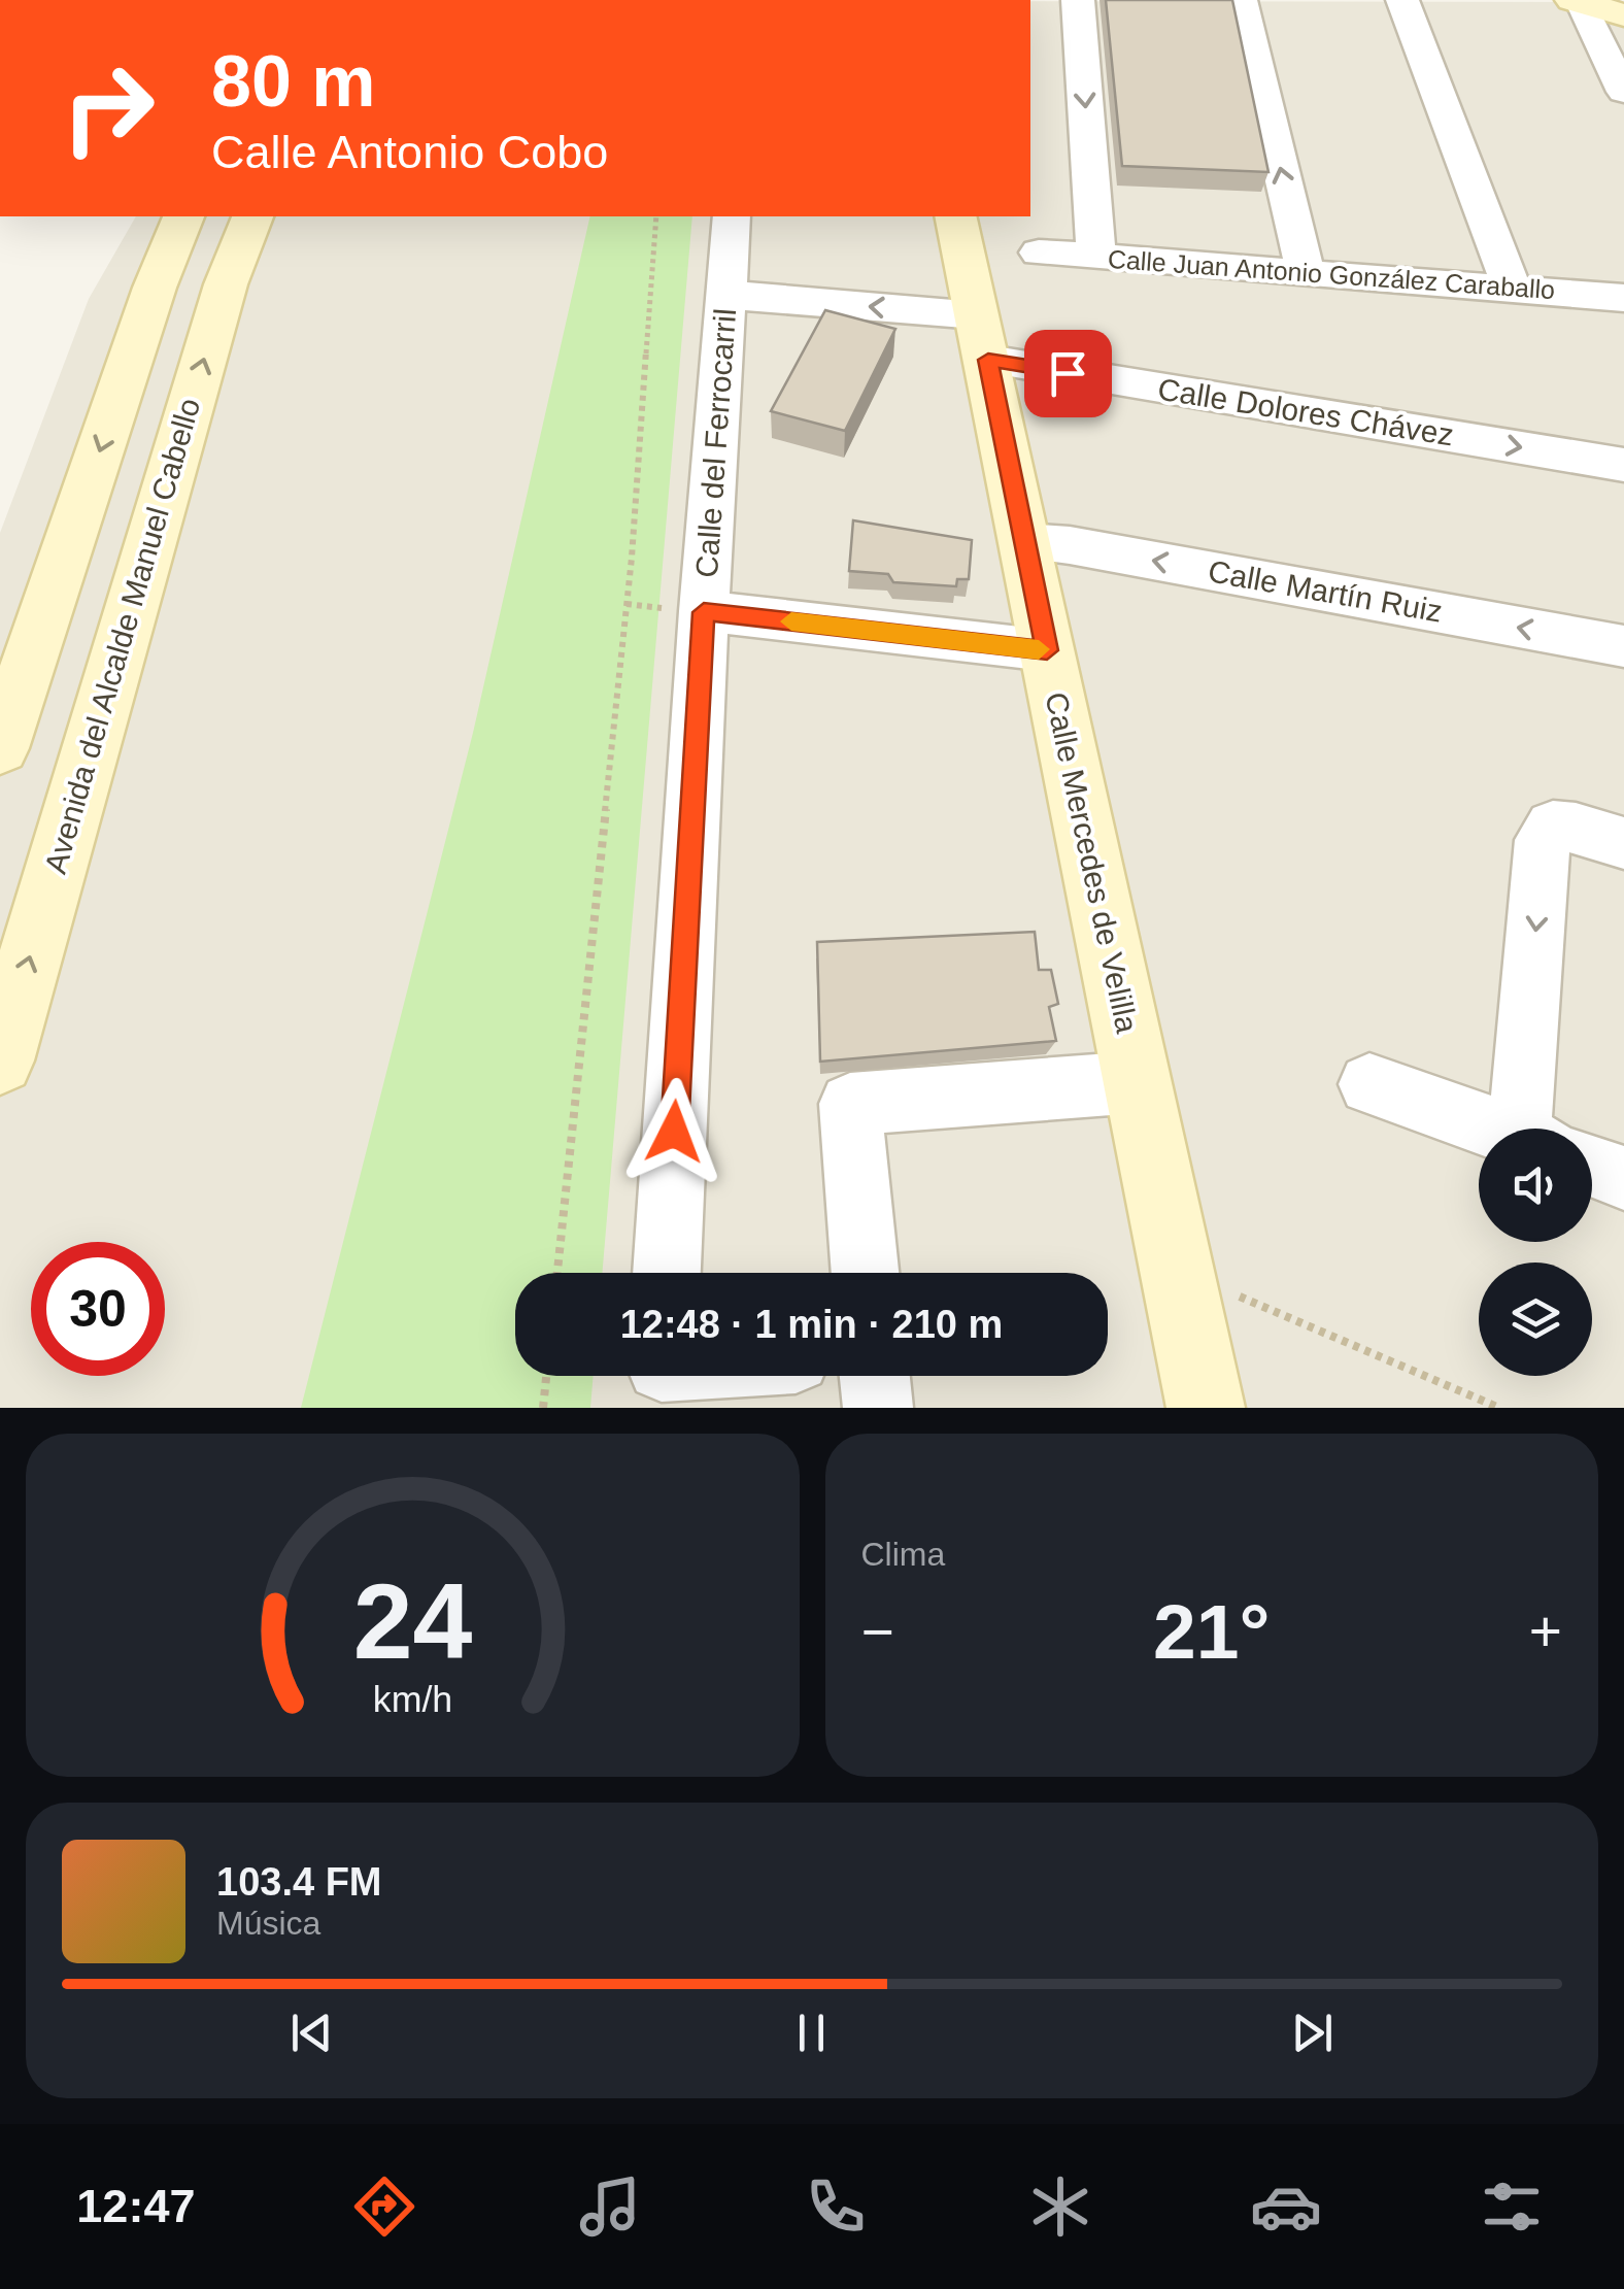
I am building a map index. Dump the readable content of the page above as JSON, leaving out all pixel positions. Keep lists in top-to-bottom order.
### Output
{
  "streets": {
    "main road": ["Avenida del Alcalde Manuel Cabello", "Calle Mercedes de Velilla"],
    "street": [
      "Calle Juan Antonio González Caraballo",
      "Calle Dolores Chávez",
      "Calle del Ferrocarril",
      "Calle Martín Ruiz"
    ]
  },
  "crossings": [
    ["Calle Dolores Chávez", "Calle del Ferrocarril"],
    ["Calle Dolores Chávez", "Calle Mercedes de Velilla"],
    ["Calle Martín Ruiz", "Calle Mercedes de Velilla"]
  ],
  "one_way": ["Calle Martín Ruiz"],
  "page": {
    "turn": ["80 m", "Calle Antonio Cobo"],
    "limit": "30",
    "trip": "12:48 · 1 min · 210 m",
    "tile": "Clima",
    "heat": ["−", "21°", "+"],
    "song": ["103.4 FM", "Música"],
    "tabs": "12:47",
    "gauge": ["24", "km/h"]
  }
}
